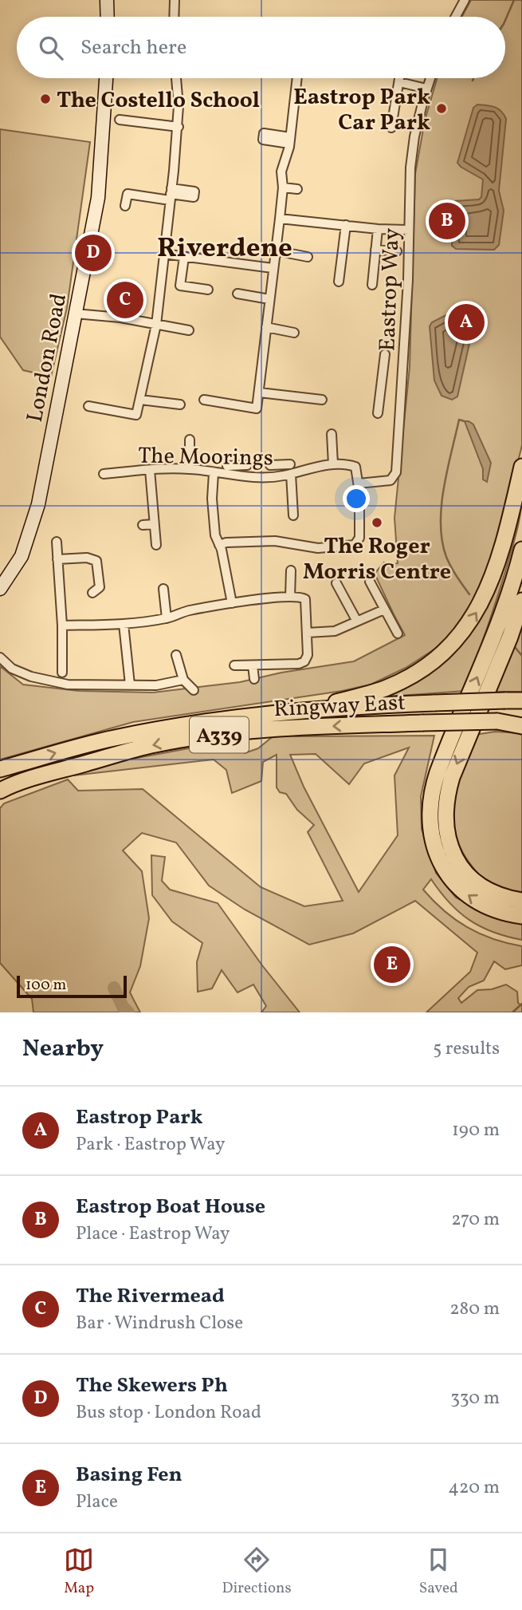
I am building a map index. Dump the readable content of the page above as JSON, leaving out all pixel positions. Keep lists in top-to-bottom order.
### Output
{
  "streets": {
    "highway": ["Ringway East", "A339"],
    "street": ["Eastrop Way", "London Road", "The Moorings"]
  },
  "districts": ["Riverdene"],
  "places": ["The Costello School", "Eastrop Park Car Park", "The Roger Morris Centre"],
  "scale_bar": "100 m",
  "page": {
    "search": "Search here",
    "pins": [
      "B",
      "D",
      "C",
      "A",
      "E"
    ],
    "scale": "100 m",
    "heading": ["Nearby", "5 results"],
    "list": [
      {
        "mark": "A",
        "name": "Eastrop Park",
        "note": "Park · Eastrop Way",
        "value": "190 m"
      },
      {
        "mark": "B",
        "name": "Eastrop Boat House",
        "note": "Place · Eastrop Way",
        "value": "270 m"
      },
      {
        "mark": "C",
        "name": "The Rivermead",
        "note": "Bar · Windrush Close",
        "value": "280 m"
      },
      {
        "mark": "D",
        "name": "The Skewers Ph",
        "note": "Bus stop · London Road",
        "value": "330 m"
      },
      {
        "mark": "E",
        "name": "Basing Fen",
        "note": "Place",
        "value": "420 m"
      }
    ],
    "nav": ["Map", "Directions", "Saved"]
  }
}
